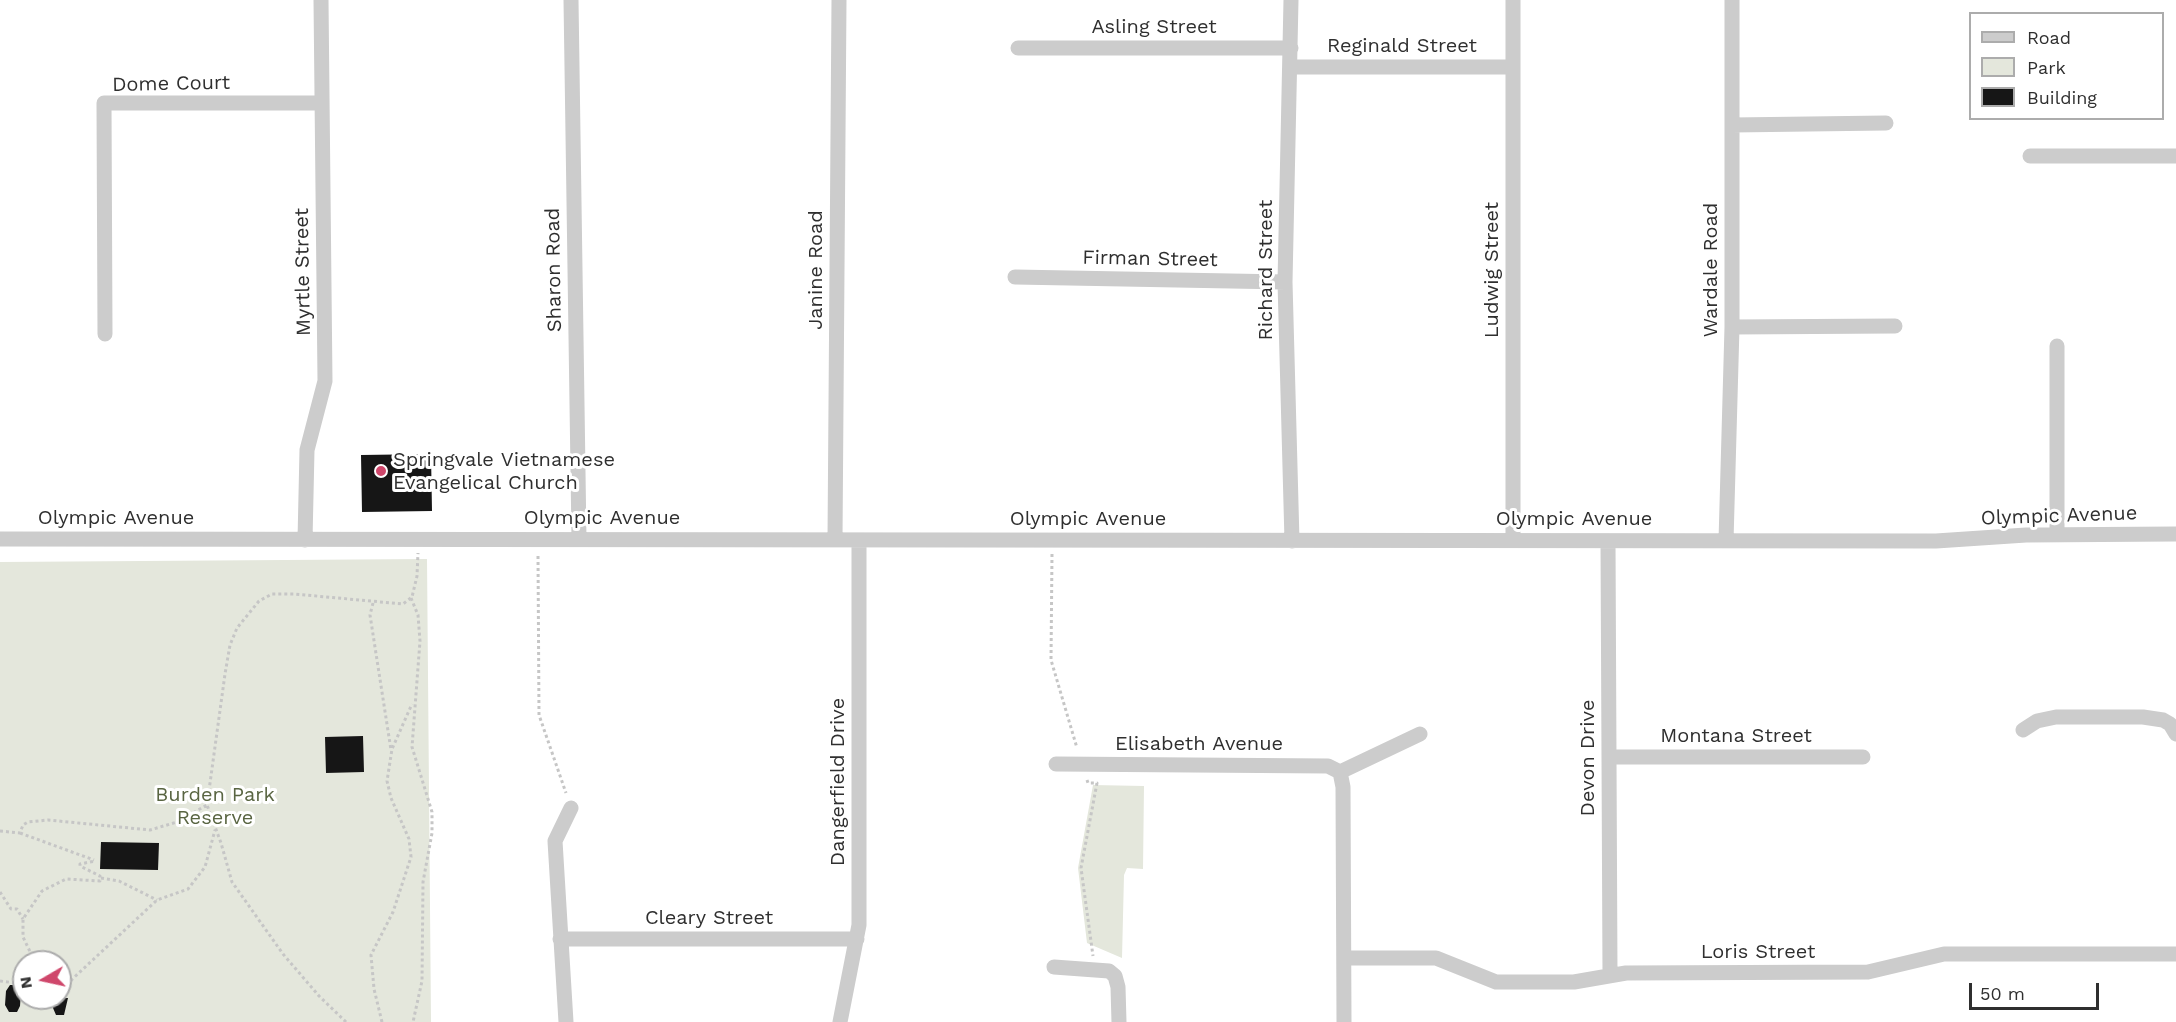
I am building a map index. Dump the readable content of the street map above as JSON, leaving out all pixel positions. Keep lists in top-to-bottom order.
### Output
{
  "streets": {
    "street": [
      "Asling Street",
      "Reginald Street",
      "Dome Court",
      "Firman Street",
      "Sharon Road",
      "Janine Road",
      "Richard Street",
      "Ludwig Street",
      "Wardale Road",
      "Myrtle Street",
      "Olympic Avenue",
      "Montana Street",
      "Elisabeth Avenue",
      "Devon Drive",
      "Dangerfield Drive",
      "Cleary Street",
      "Loris Street"
    ]
  },
  "crossings": [
    ["Asling Street", "Richard Street"],
    ["Reginald Street", "Richard Street"],
    ["Reginald Street", "Ludwig Street"],
    ["Dome Court", "Myrtle Street"],
    ["Firman Street", "Richard Street"],
    ["Sharon Road", "Olympic Avenue"],
    ["Janine Road", "Olympic Avenue"],
    ["Richard Street", "Olympic Avenue"],
    ["Ludwig Street", "Olympic Avenue"],
    ["Wardale Road", "Olympic Avenue"],
    ["Myrtle Street", "Olympic Avenue"],
    ["Olympic Avenue", "Devon Drive"],
    ["Olympic Avenue", "Dangerfield Drive"],
    ["Montana Street", "Devon Drive"],
    ["Devon Drive", "Loris Street"],
    ["Dangerfield Drive", "Cleary Street"]
  ],
  "parks": ["Burden Park Reserve"],
  "places": ["Springvale Vietnamese Evangelical Church"],
  "legend": ["Road", "Park", "Building"],
  "scale_bar": "50 m",
  "north": "left"
}
